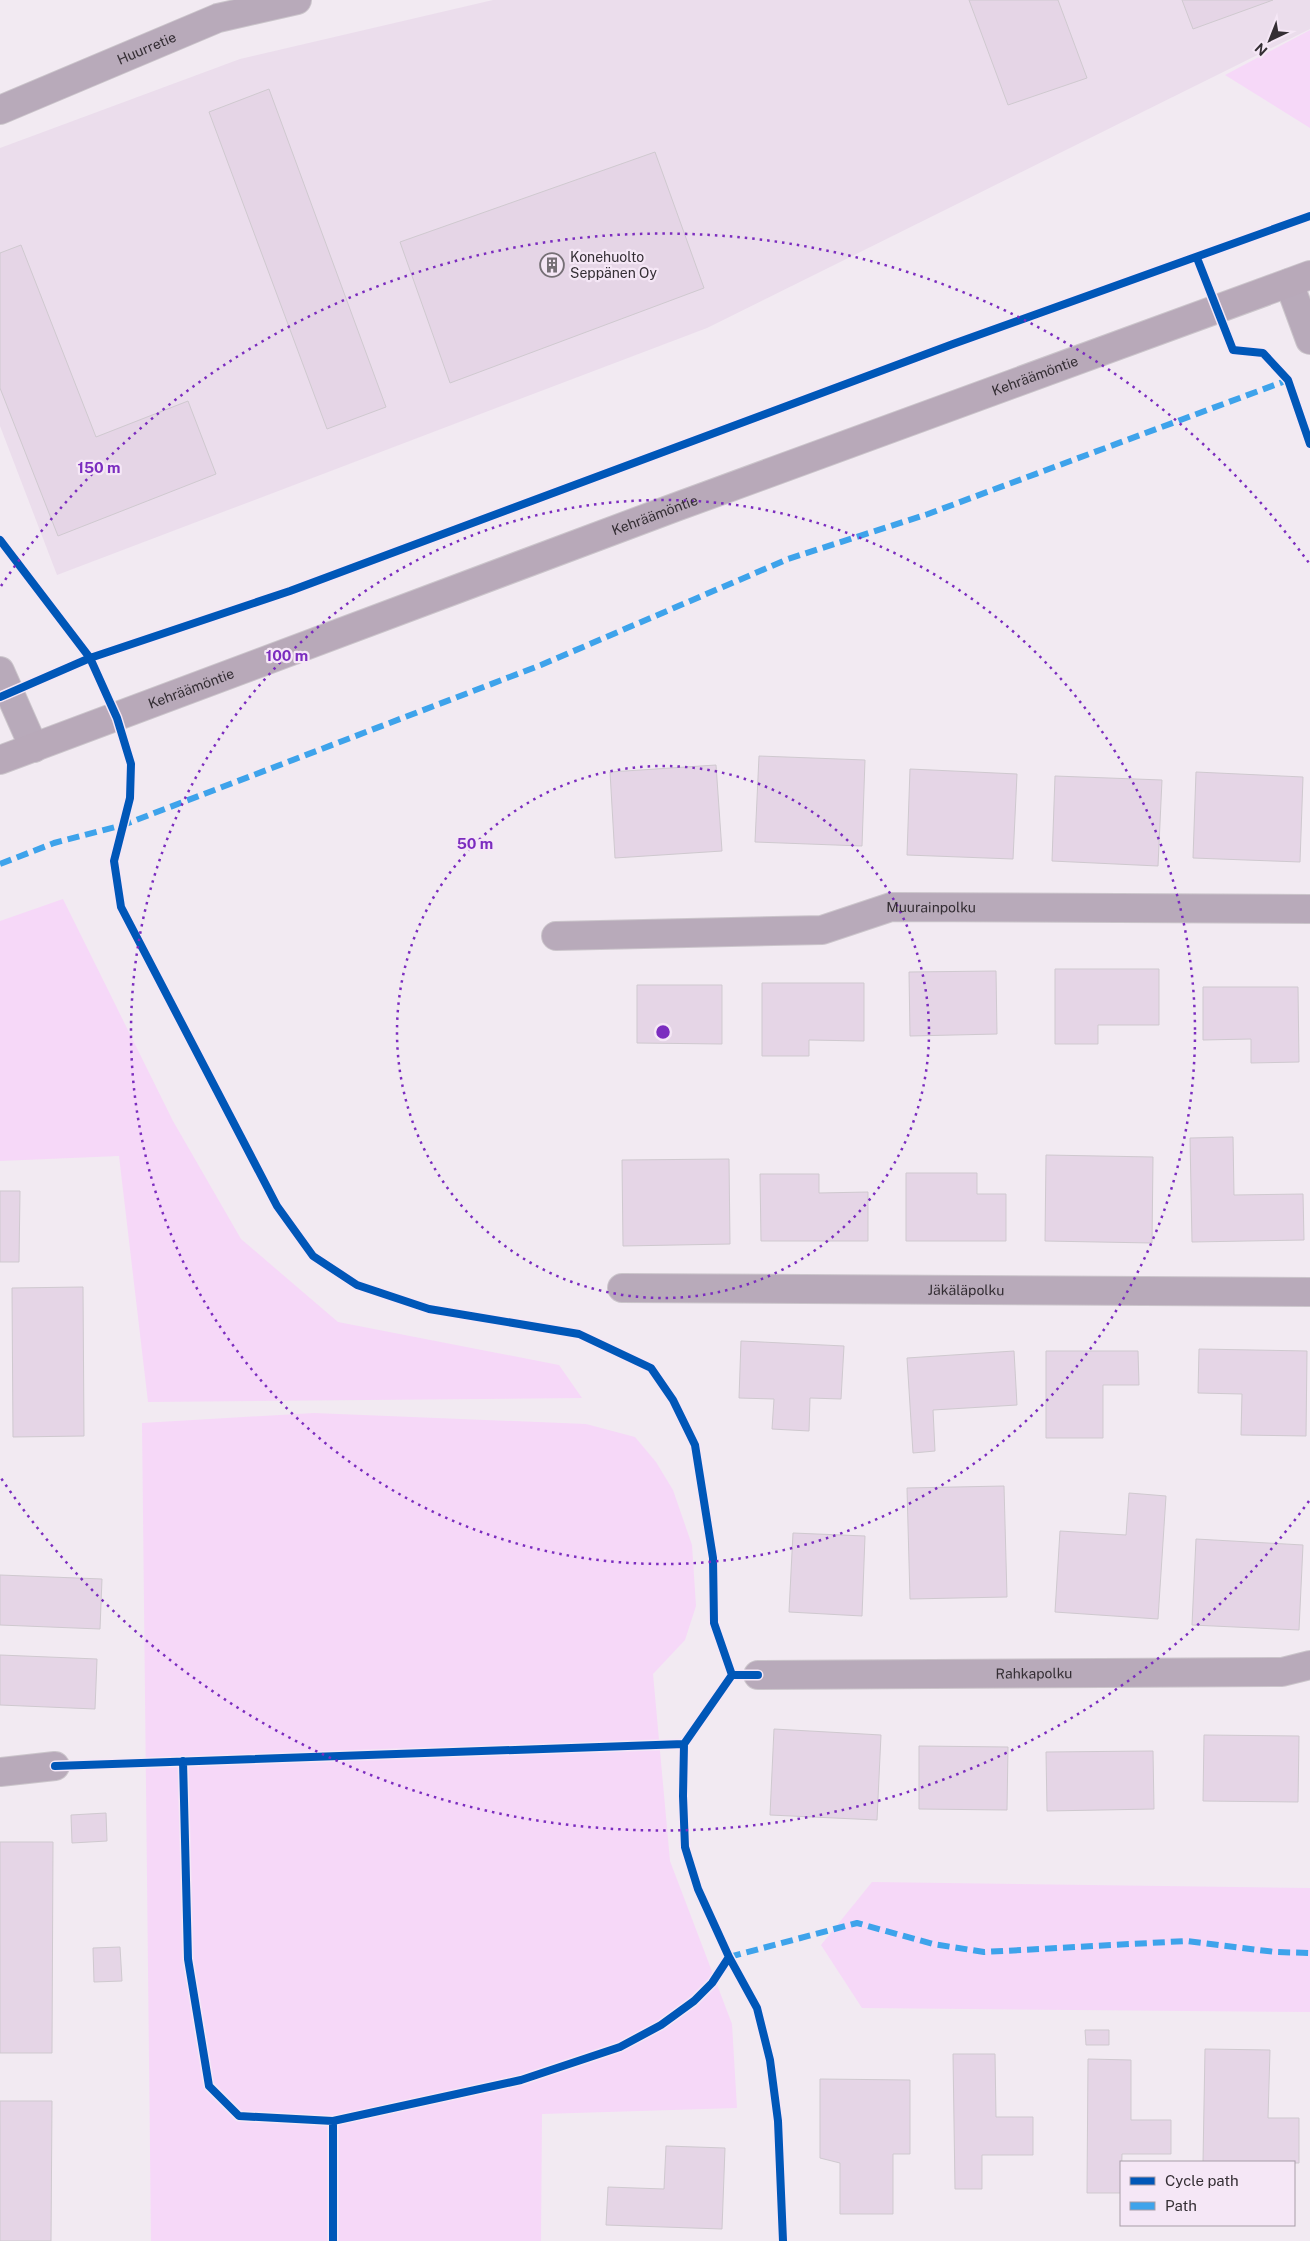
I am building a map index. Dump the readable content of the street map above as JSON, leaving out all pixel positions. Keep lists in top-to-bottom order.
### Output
{
  "streets": {
    "street": [
      "Huurretie",
      "Kehräämöntie",
      "Muurainpolku",
      "Jäkäläpolku",
      "Rahkapolku"
    ]
  },
  "places": {
    "building": ["Konehuolto Seppänen Oy"]
  },
  "legend": ["Cycle path", "Path"],
  "north": "bottom left",
  "rings": ["150 m", "100 m", "50 m"]
}
